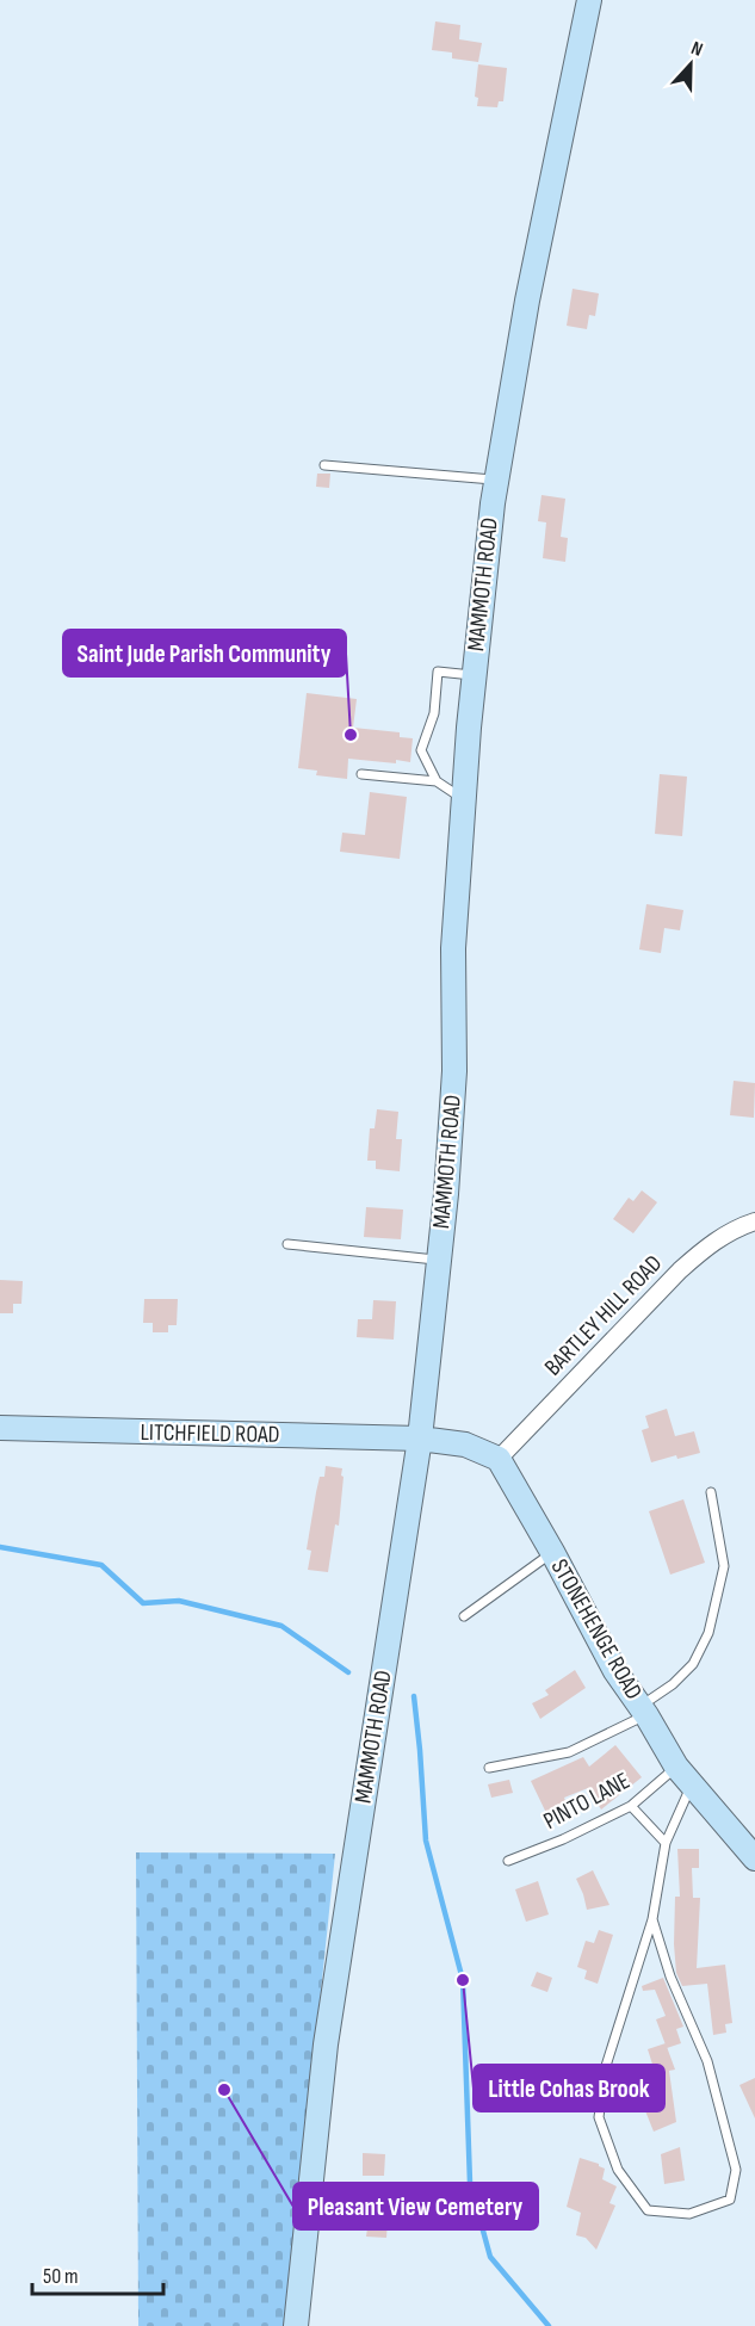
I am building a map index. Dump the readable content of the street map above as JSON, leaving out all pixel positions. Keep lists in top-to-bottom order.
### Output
{
  "streets": {
    "main road": ["MAMMOTH ROAD", "LITCHFIELD ROAD", "STONEHENGE ROAD"],
    "street": ["BARTLEY HILL ROAD"],
    "lane": ["PINTO LANE"]
  },
  "crossings": [
    ["MAMMOTH ROAD", "LITCHFIELD ROAD"],
    ["BARTLEY HILL ROAD", "STONEHENGE ROAD"],
    ["STONEHENGE ROAD", "PINTO LANE"]
  ],
  "places": ["Saint Jude Parish Community", "Little Cohas Brook", "Pleasant View Cemetery"],
  "scale_bar": "50 m",
  "north": "top"
}
